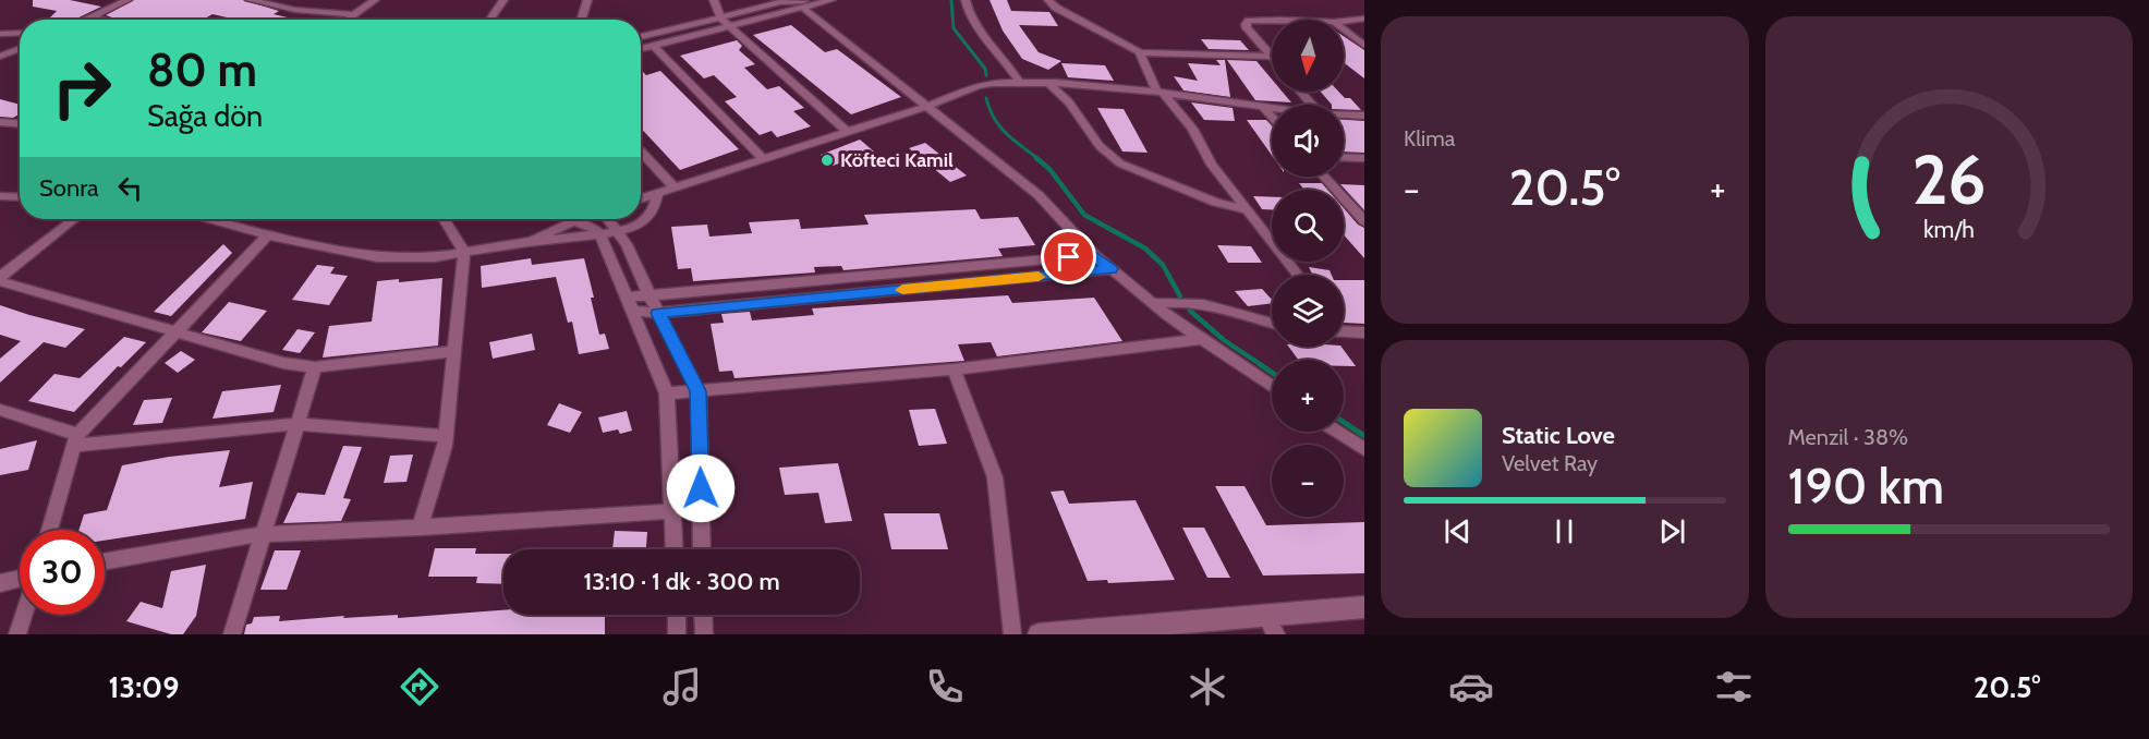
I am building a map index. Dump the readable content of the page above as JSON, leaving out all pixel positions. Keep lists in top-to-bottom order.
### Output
{
  "places": ["Köfteci Kamil"],
  "north": "bottom",
  "page": {
    "tile": [
      "Klima",
      ["Menzil · 38%", "190 km"]
    ],
    "map_buttons": ["+", "−"],
    "turn": ["80 m", "Sağa dön"],
    "then": "Sonra",
    "heat": ["−", "20.5°", "+"],
    "song": ["Static Love", "Velvet Ray"],
    "limit": "30",
    "trip": "13:10 · 1 dk · 300 m",
    "tabs": ["13:09", "20.5°"],
    "gauge": ["26", "km/h"]
  }
}
